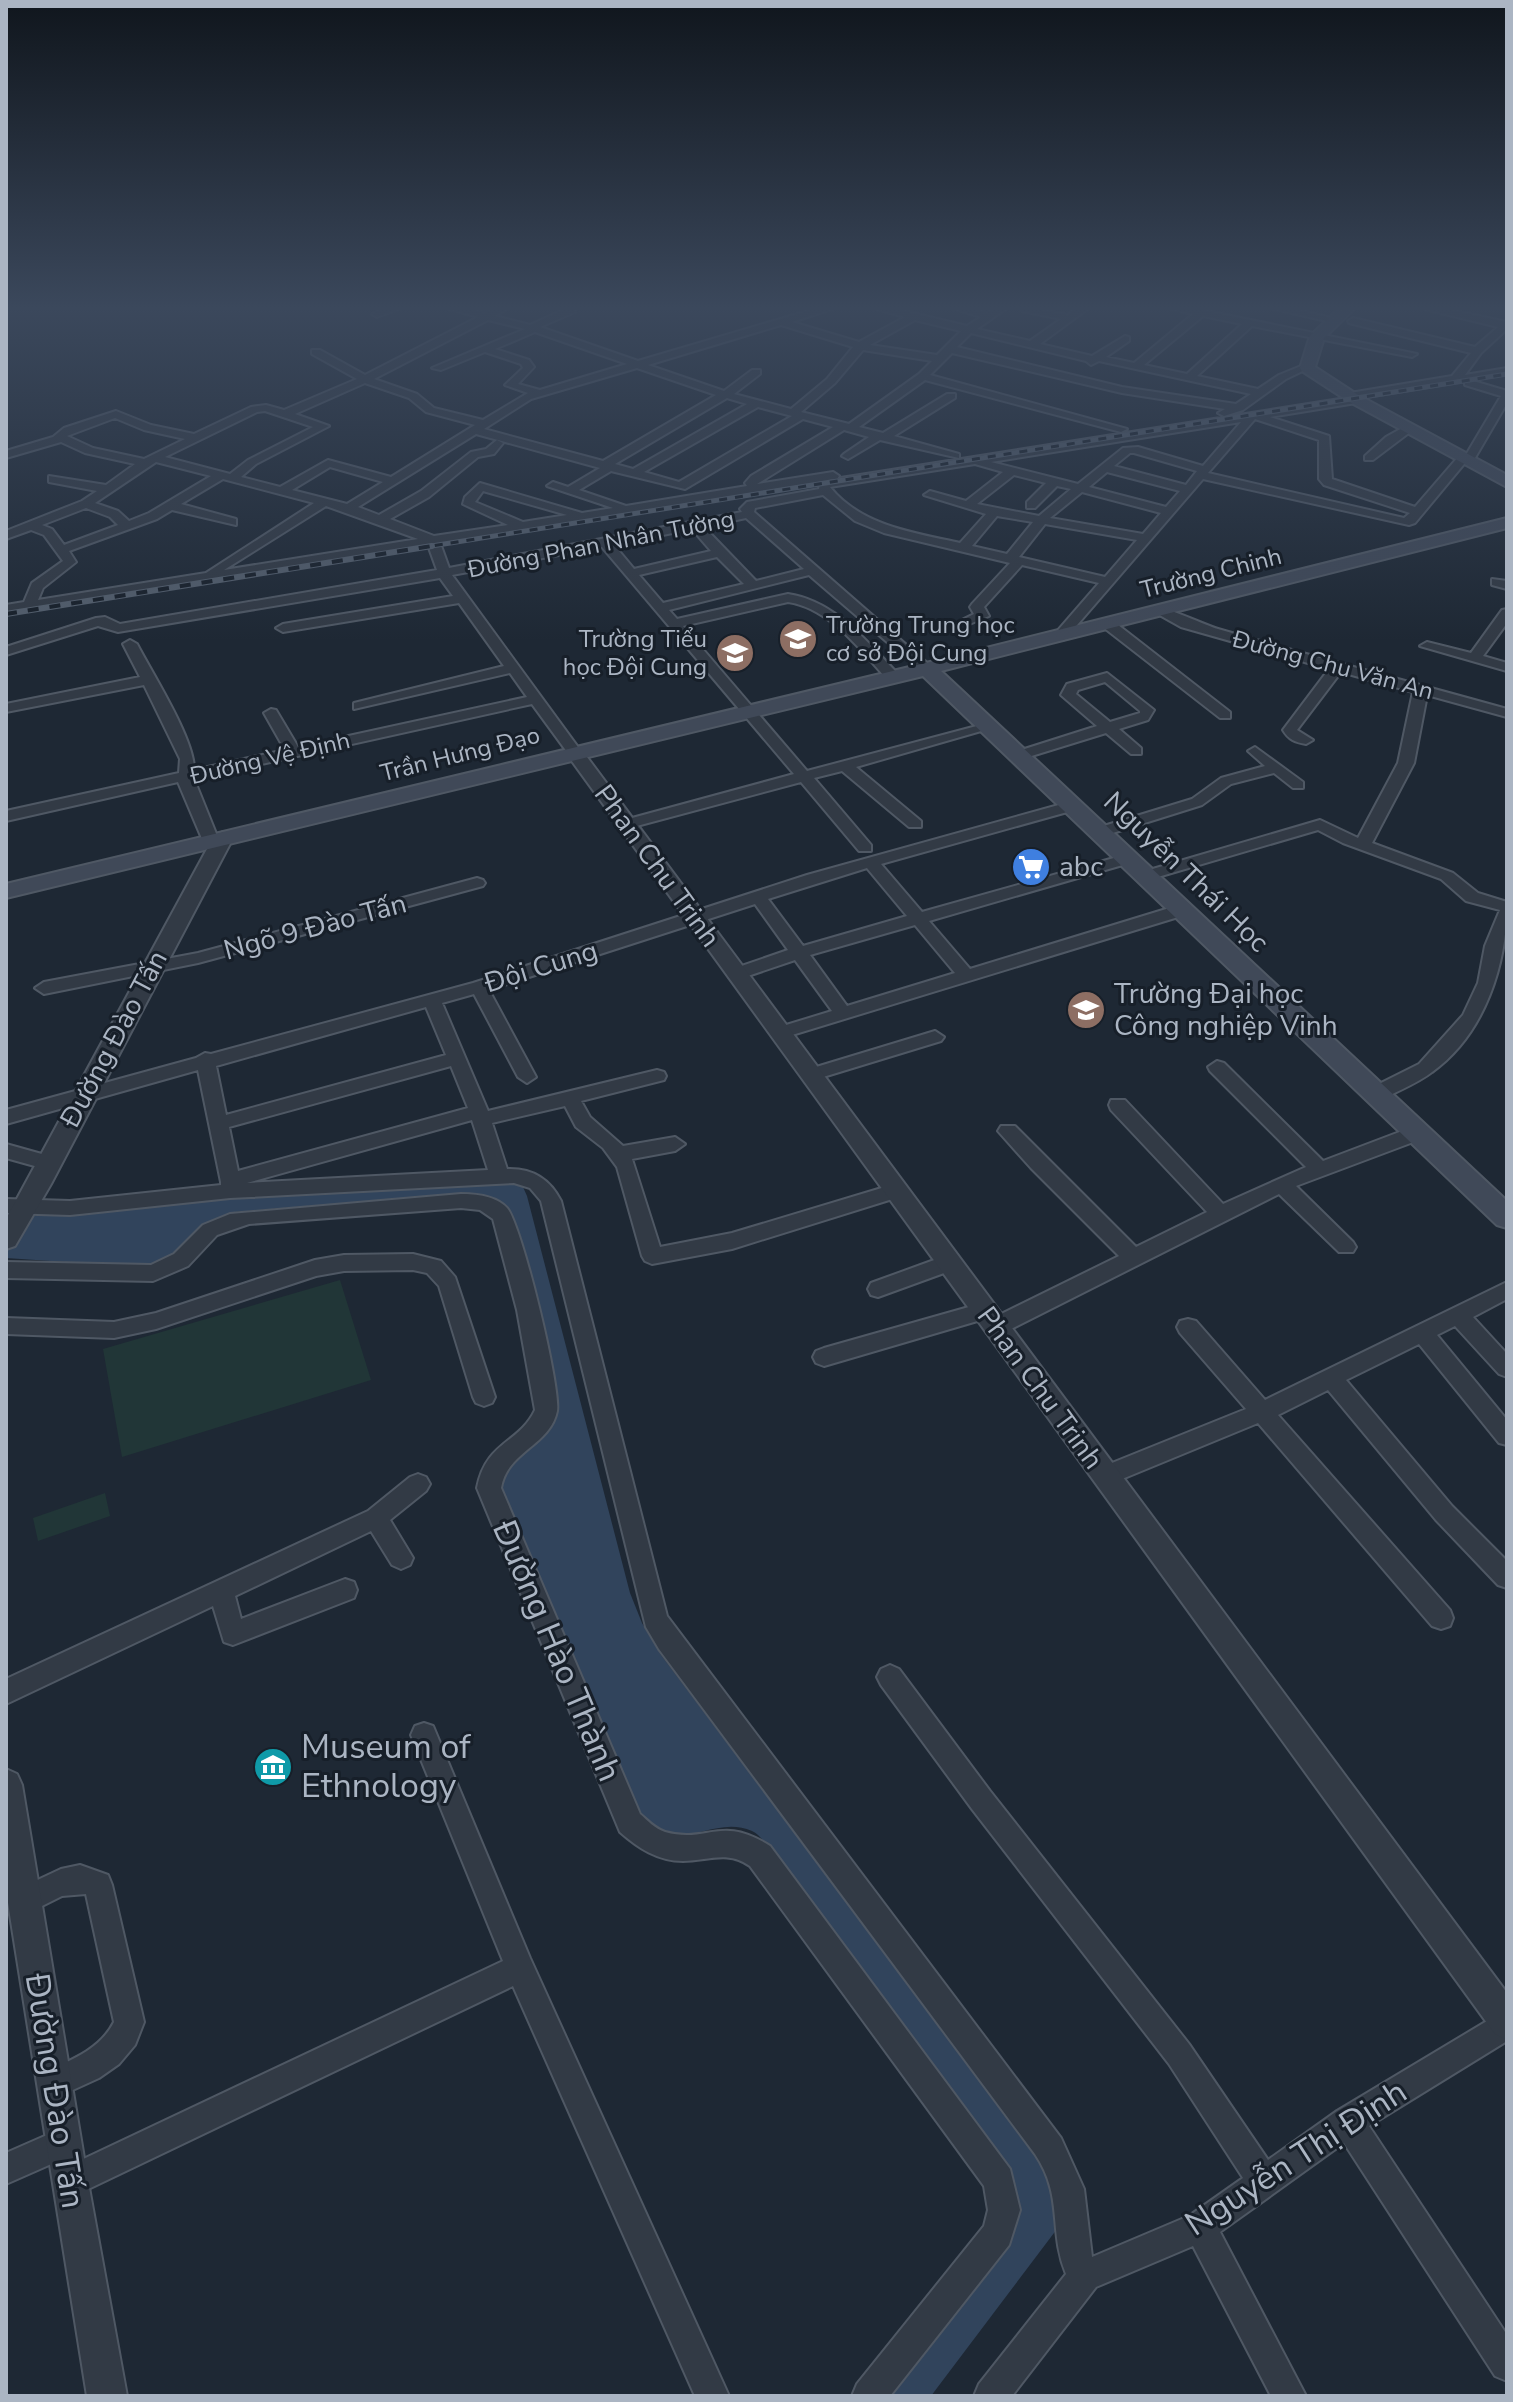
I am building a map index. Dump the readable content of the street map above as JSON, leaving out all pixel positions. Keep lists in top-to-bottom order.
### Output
{
  "streets": {
    "main road": ["Trường Chinh", "Trần Hưng Đạo", "Nguyễn Thái Học"],
    "street": [
      "Đường Phan Nhân Tường",
      "Đường Chu Văn An",
      "Đường Vệ Định",
      "Phan Chu Trinh",
      "Ngõ 9 Đào Tấn",
      "Đội Cung",
      "Đường Đào Tấn",
      "Đường Hào Thành",
      "Nguyễn Thị Định"
    ]
  },
  "crossings": [
    ["Trường Chinh", "Đường Chu Văn An"],
    ["Trường Chinh", "Trần Hưng Đạo"],
    ["Trường Chinh", "Nguyễn Thái Học"],
    ["Trần Hưng Đạo", "Phan Chu Trinh"],
    ["Trần Hưng Đạo", "Nguyễn Thái Học"],
    ["Trần Hưng Đạo", "Đường Đào Tấn"],
    ["Phan Chu Trinh", "Đội Cung"],
    ["Phan Chu Trinh", "Nguyễn Thị Định"],
    ["Nguyễn Thái Học", "Đội Cung"],
    ["Ngõ 9 Đào Tấn", "Đường Đào Tấn"],
    ["Đội Cung", "Đường Đào Tấn"]
  ],
  "places": {
    "school or university": ["Trường Trung học cơ sở Đội Cung", "Trường Tiểu học Đội Cung", "Trường Đại học Công nghiệp Vinh"],
    "supermarket": ["abc"],
    "museum": ["Museum of Ethnology"]
  }
}
